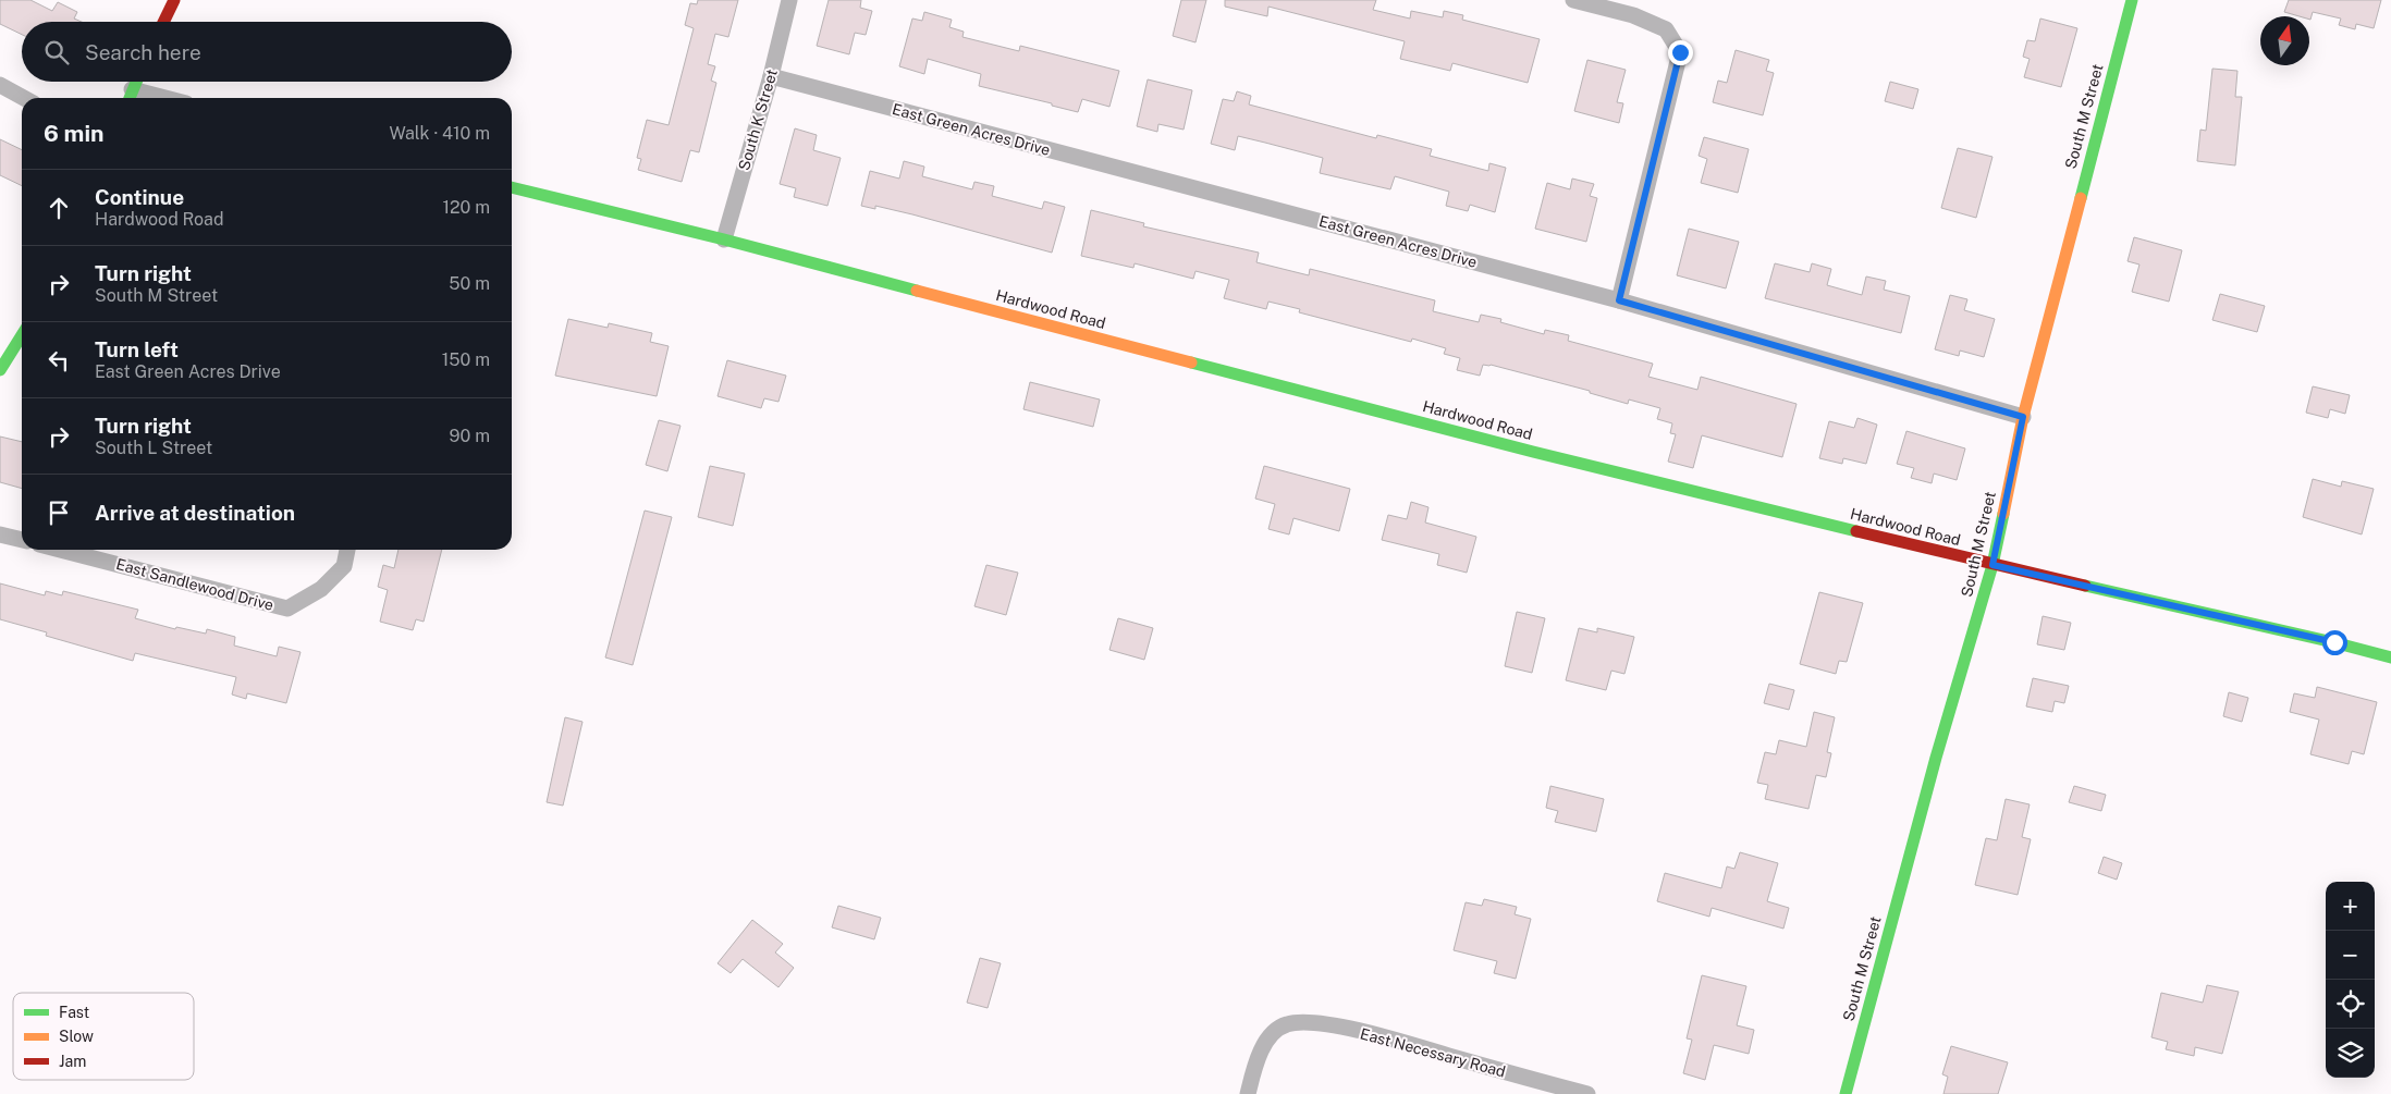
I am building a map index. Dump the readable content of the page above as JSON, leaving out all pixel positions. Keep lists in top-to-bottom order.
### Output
{
  "streets": {
    "street": [
      "South M Street",
      "South K Street",
      "East Green Acres Drive",
      "Hardwood Road",
      "East Sandlewood Drive",
      "East Necessary Road"
    ]
  },
  "crossings": [
    ["South M Street", "East Green Acres Drive"],
    ["South M Street", "Hardwood Road"],
    ["South K Street", "East Green Acres Drive"],
    ["South K Street", "Hardwood Road"]
  ],
  "legend": ["Fast", "Slow", "Jam"],
  "north": "top",
  "page": {
    "search": "Search here",
    "heading": ["6 min", "Walk · 410 m"],
    "list": [
      ["Continue", "Hardwood Road", "120 m"],
      ["Turn right", "South M Street", "50 m"],
      ["Turn left", "East Green Acres Drive", "150 m"],
      ["Turn right", "South L Street", "90 m"],
      "Arrive at destination"
    ],
    "map_buttons": ["+", "−"]
  }
}
